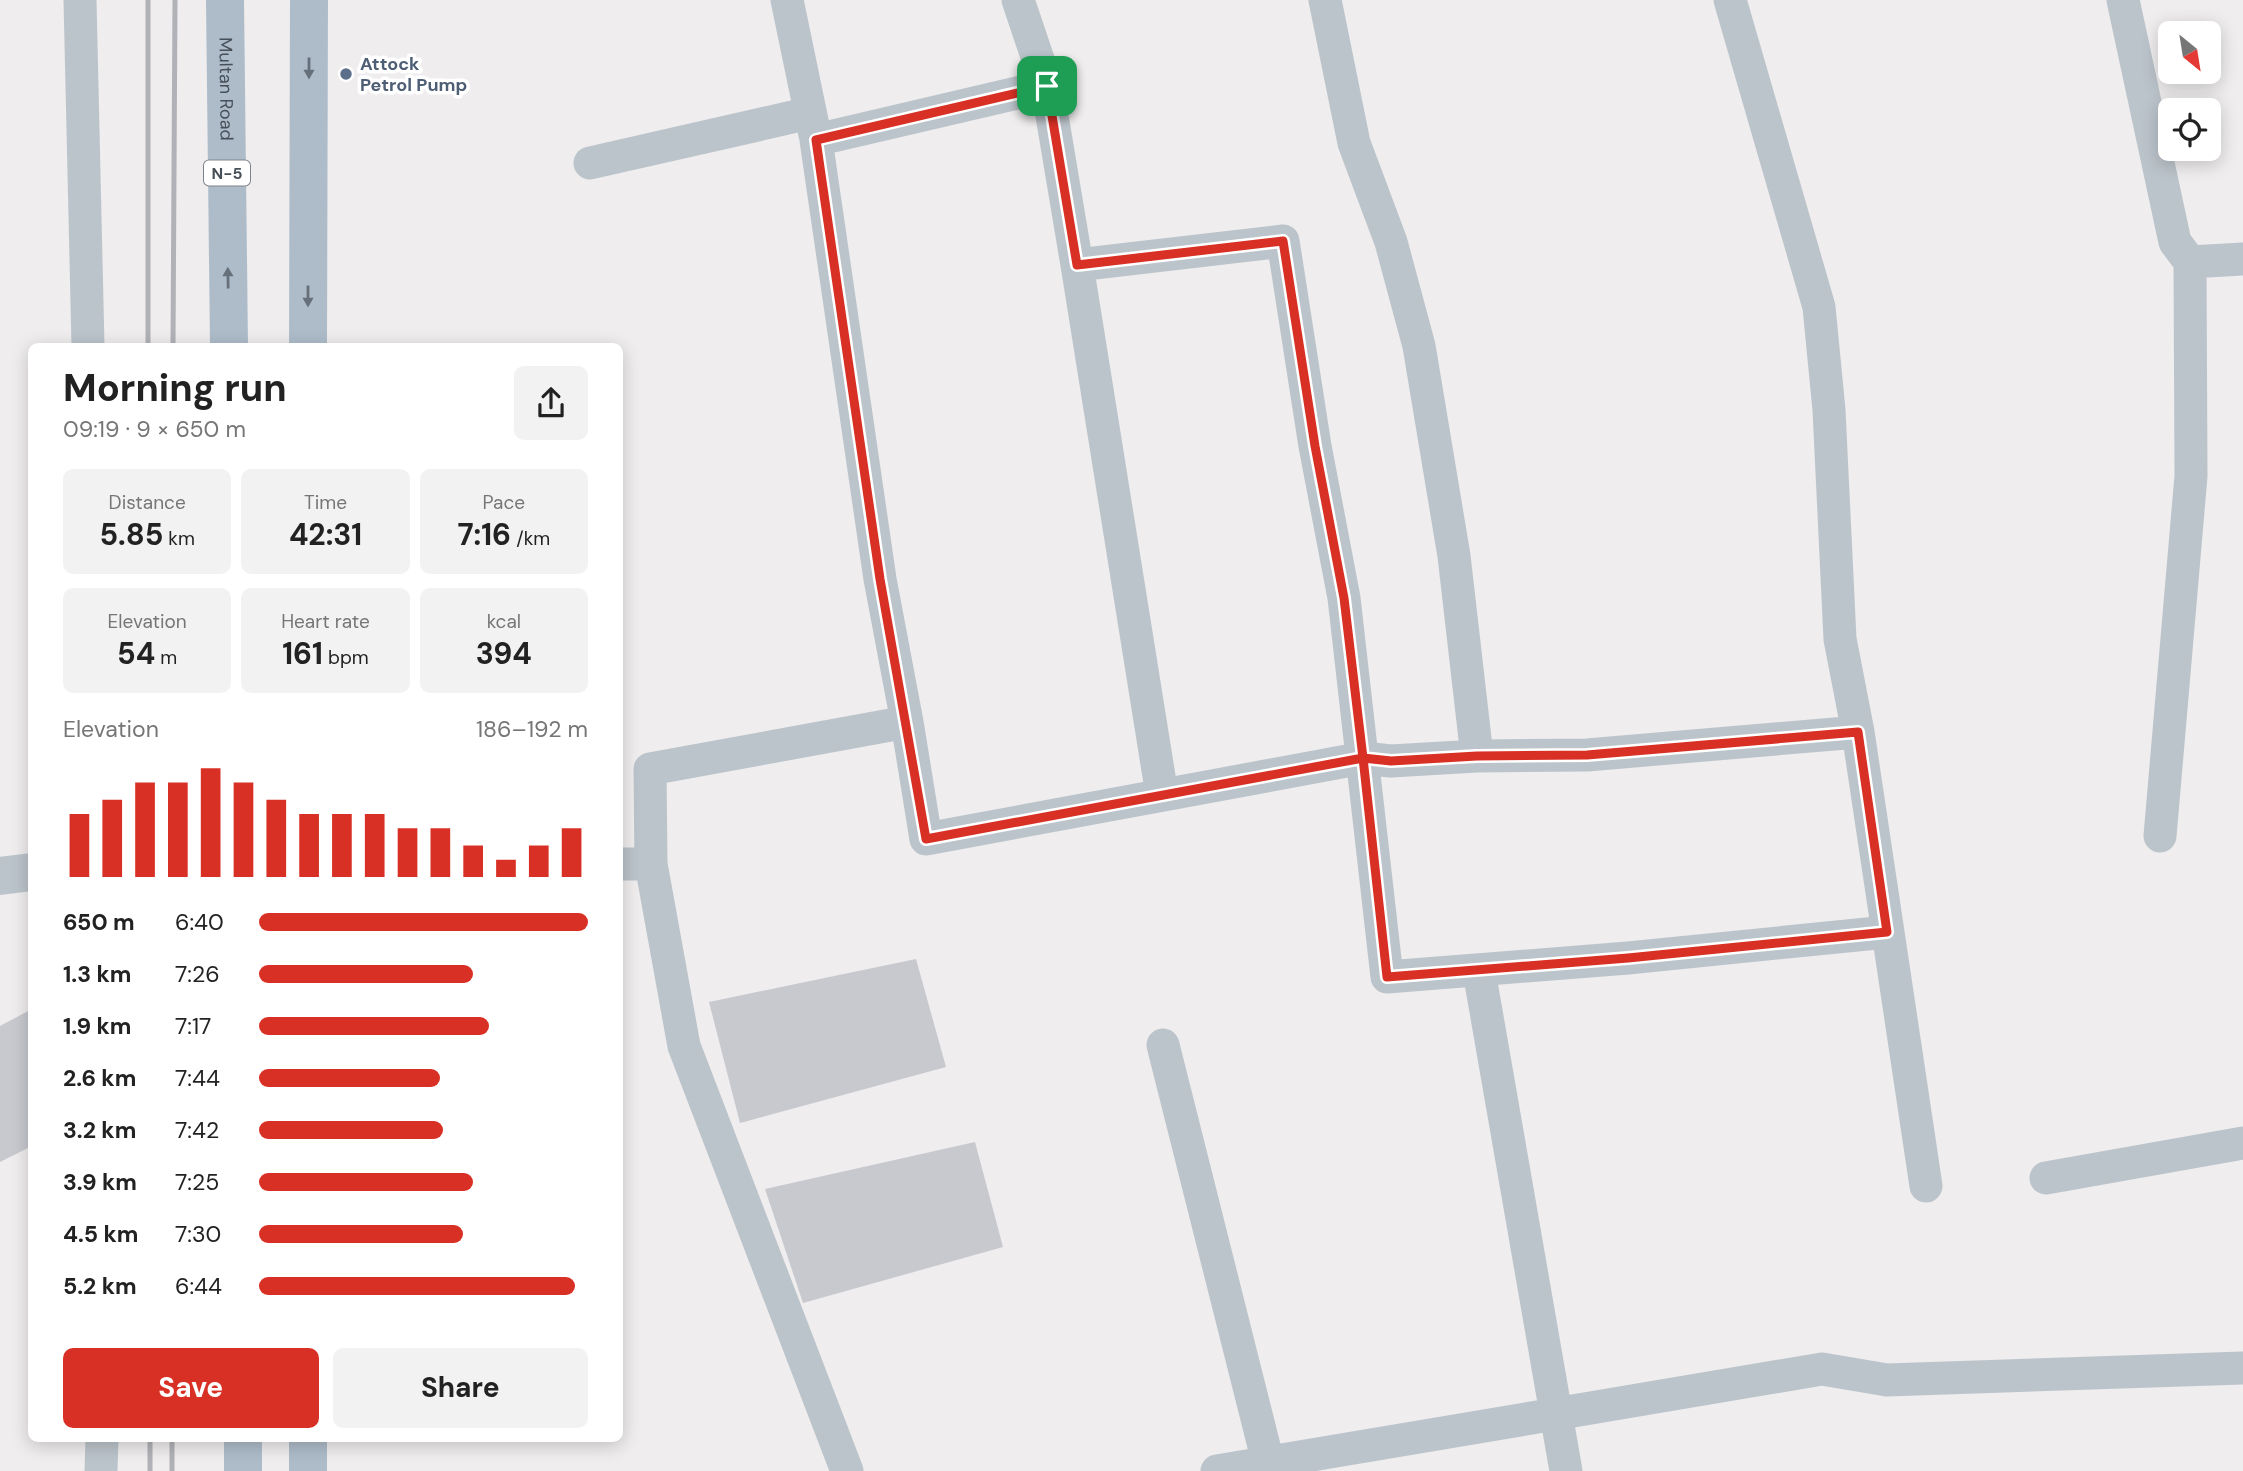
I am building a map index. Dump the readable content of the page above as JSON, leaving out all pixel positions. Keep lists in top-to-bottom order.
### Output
{
  "streets": {
    "main road": ["Multan Road", "N-5"]
  },
  "places": ["Attock Petrol Pump"],
  "north": "bottom right",
  "page": {
    "heading": ["Morning run", "09:19 · 9 × 650 m"],
    "stats": [
      ["Distance", "5.85 km"],
      ["Time", "42:31"],
      ["Pace", "7:16 /km"],
      ["Elevation", "54 m"],
      ["Heart rate", "161 bpm"],
      ["kcal", "394"]
    ],
    "chart": ["Elevation", "186–192 m"],
    "list": [
      {
        "name": "650 m",
        "note": "6:40"
      },
      {
        "name": "1.3 km",
        "note": "7:26"
      },
      {
        "name": "1.9 km",
        "note": "7:17"
      },
      {
        "name": "2.6 km",
        "note": "7:44"
      },
      {
        "name": "3.2 km",
        "note": "7:42"
      },
      {
        "name": "3.9 km",
        "note": "7:25"
      },
      {
        "name": "4.5 km",
        "note": "7:30"
      },
      {
        "name": "5.2 km",
        "note": "6:44"
      }
    ],
    "buttons": ["Save", "Share"]
  }
}
